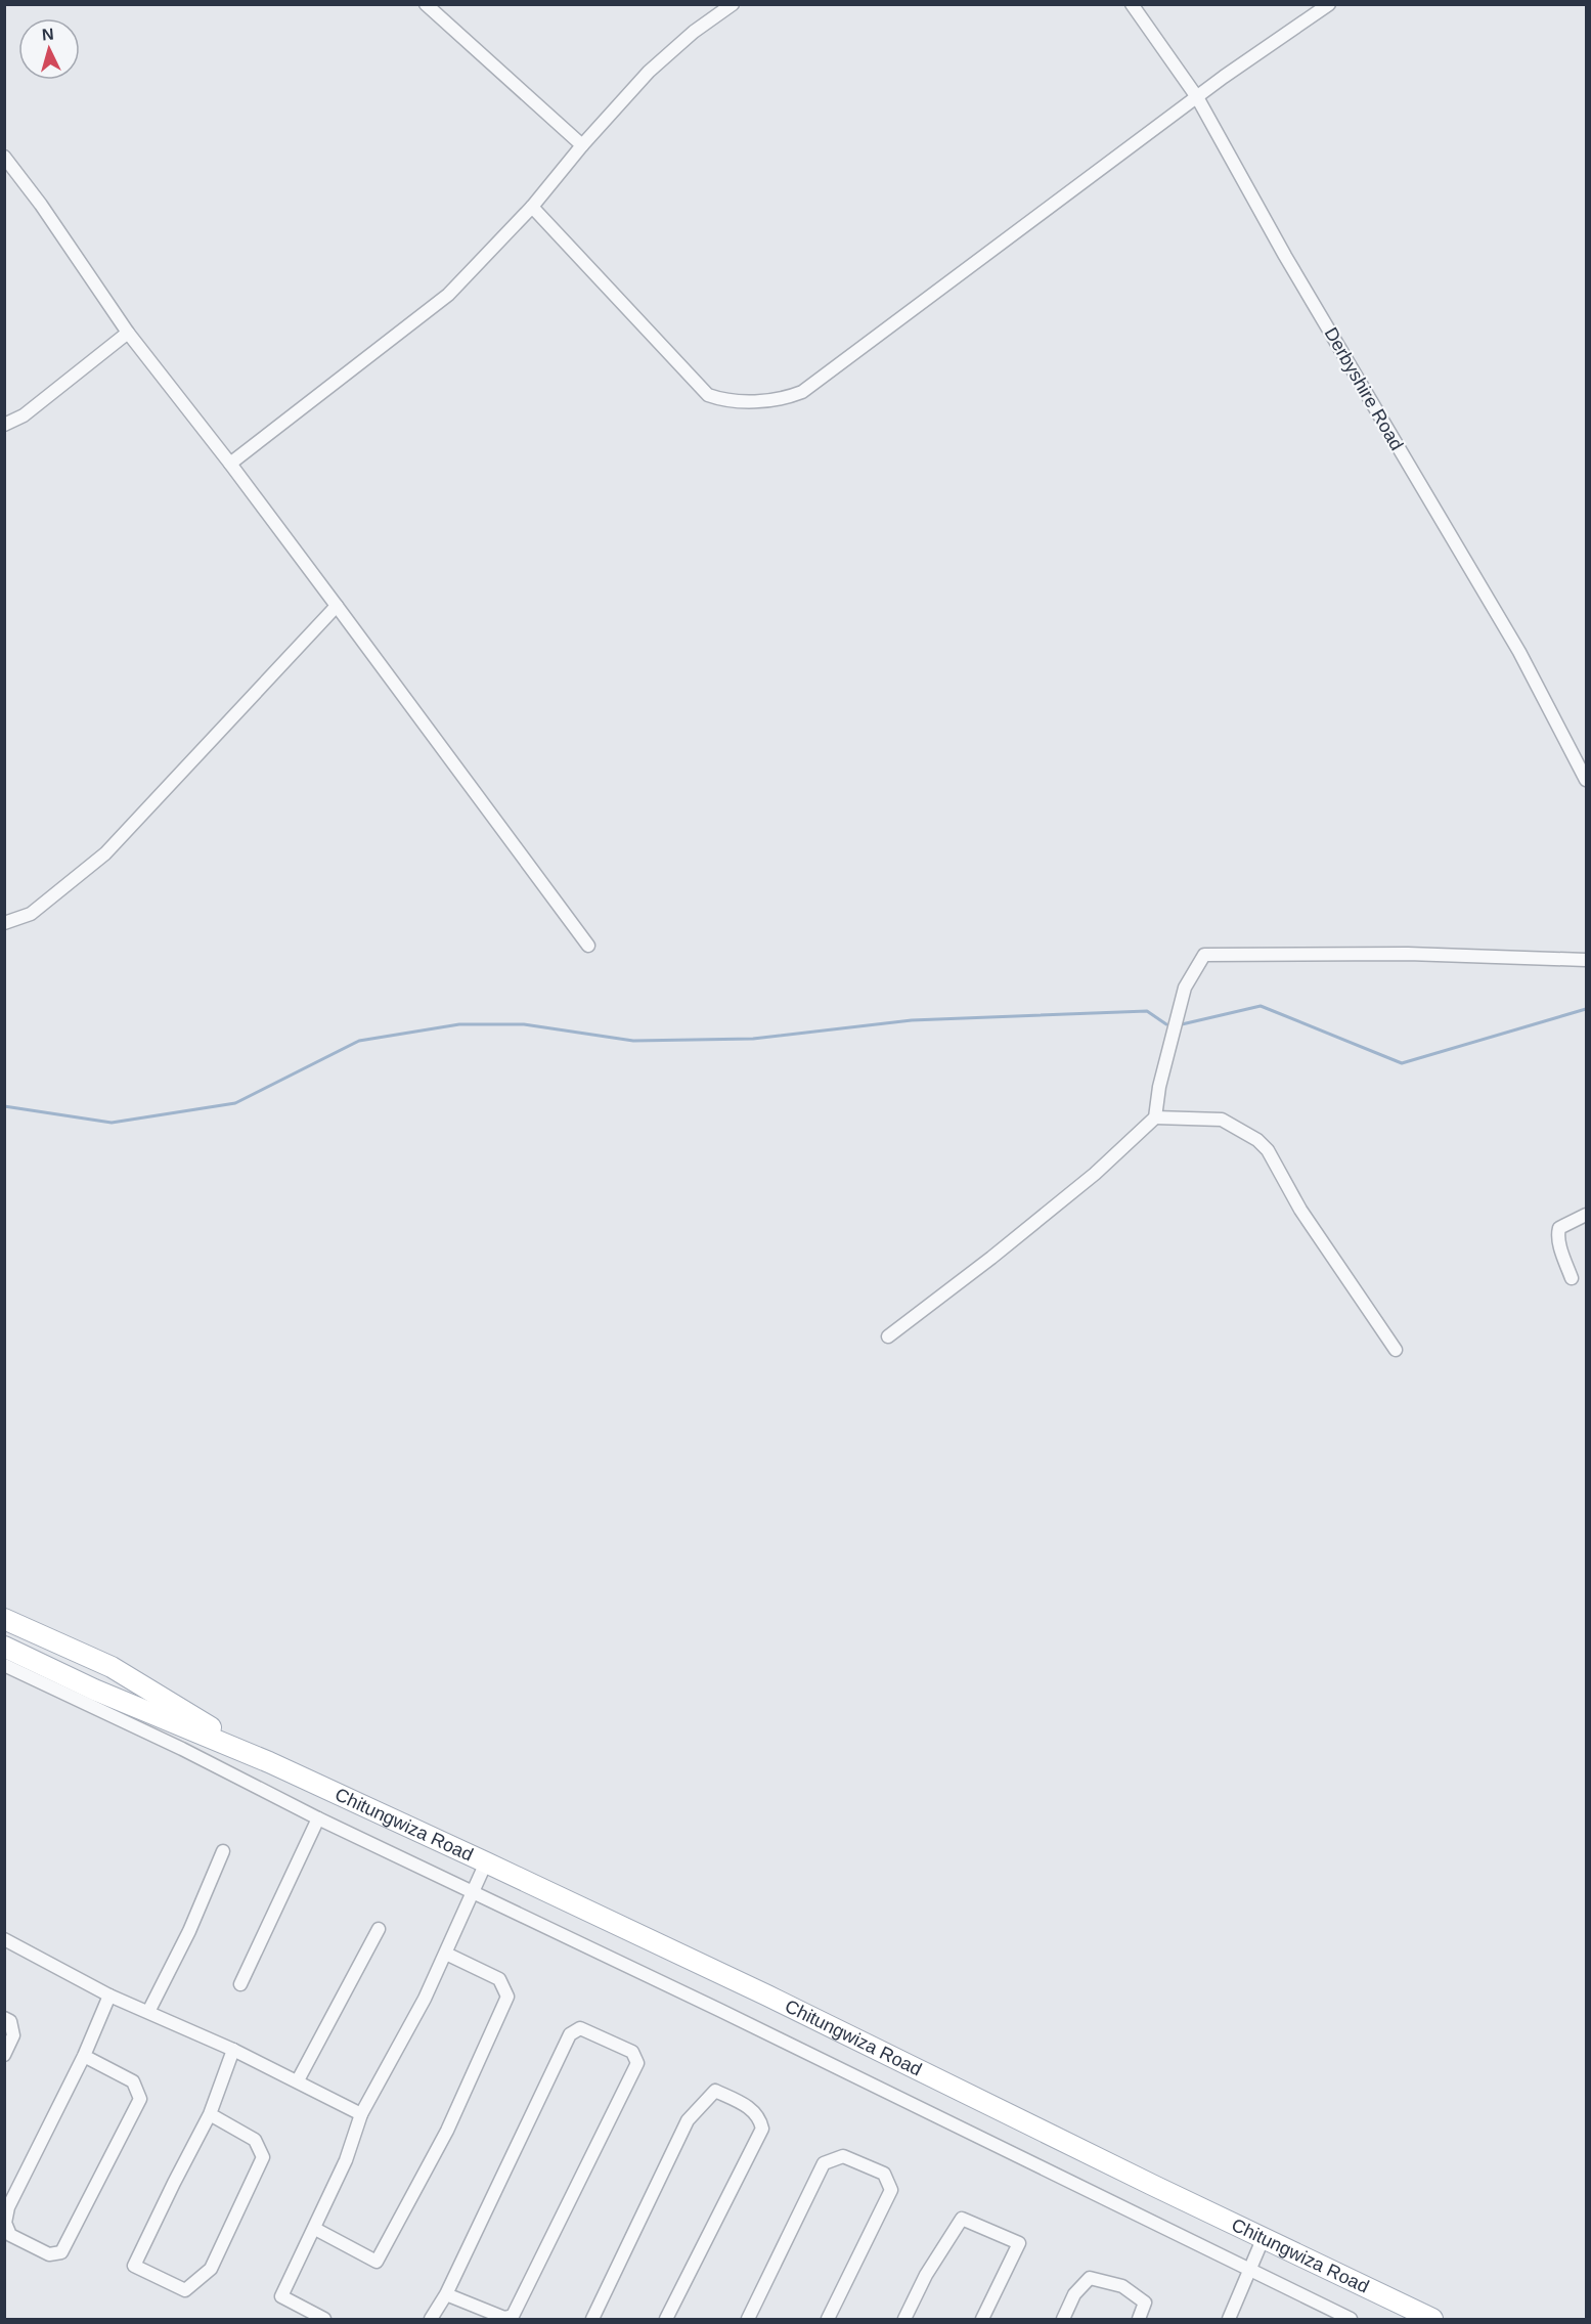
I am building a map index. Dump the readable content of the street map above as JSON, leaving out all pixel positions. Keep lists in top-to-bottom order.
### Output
{
  "streets": {
    "main road": ["Chitungwiza Road"],
    "street": ["Derbyshire Road"]
  },
  "north": "top"
}
